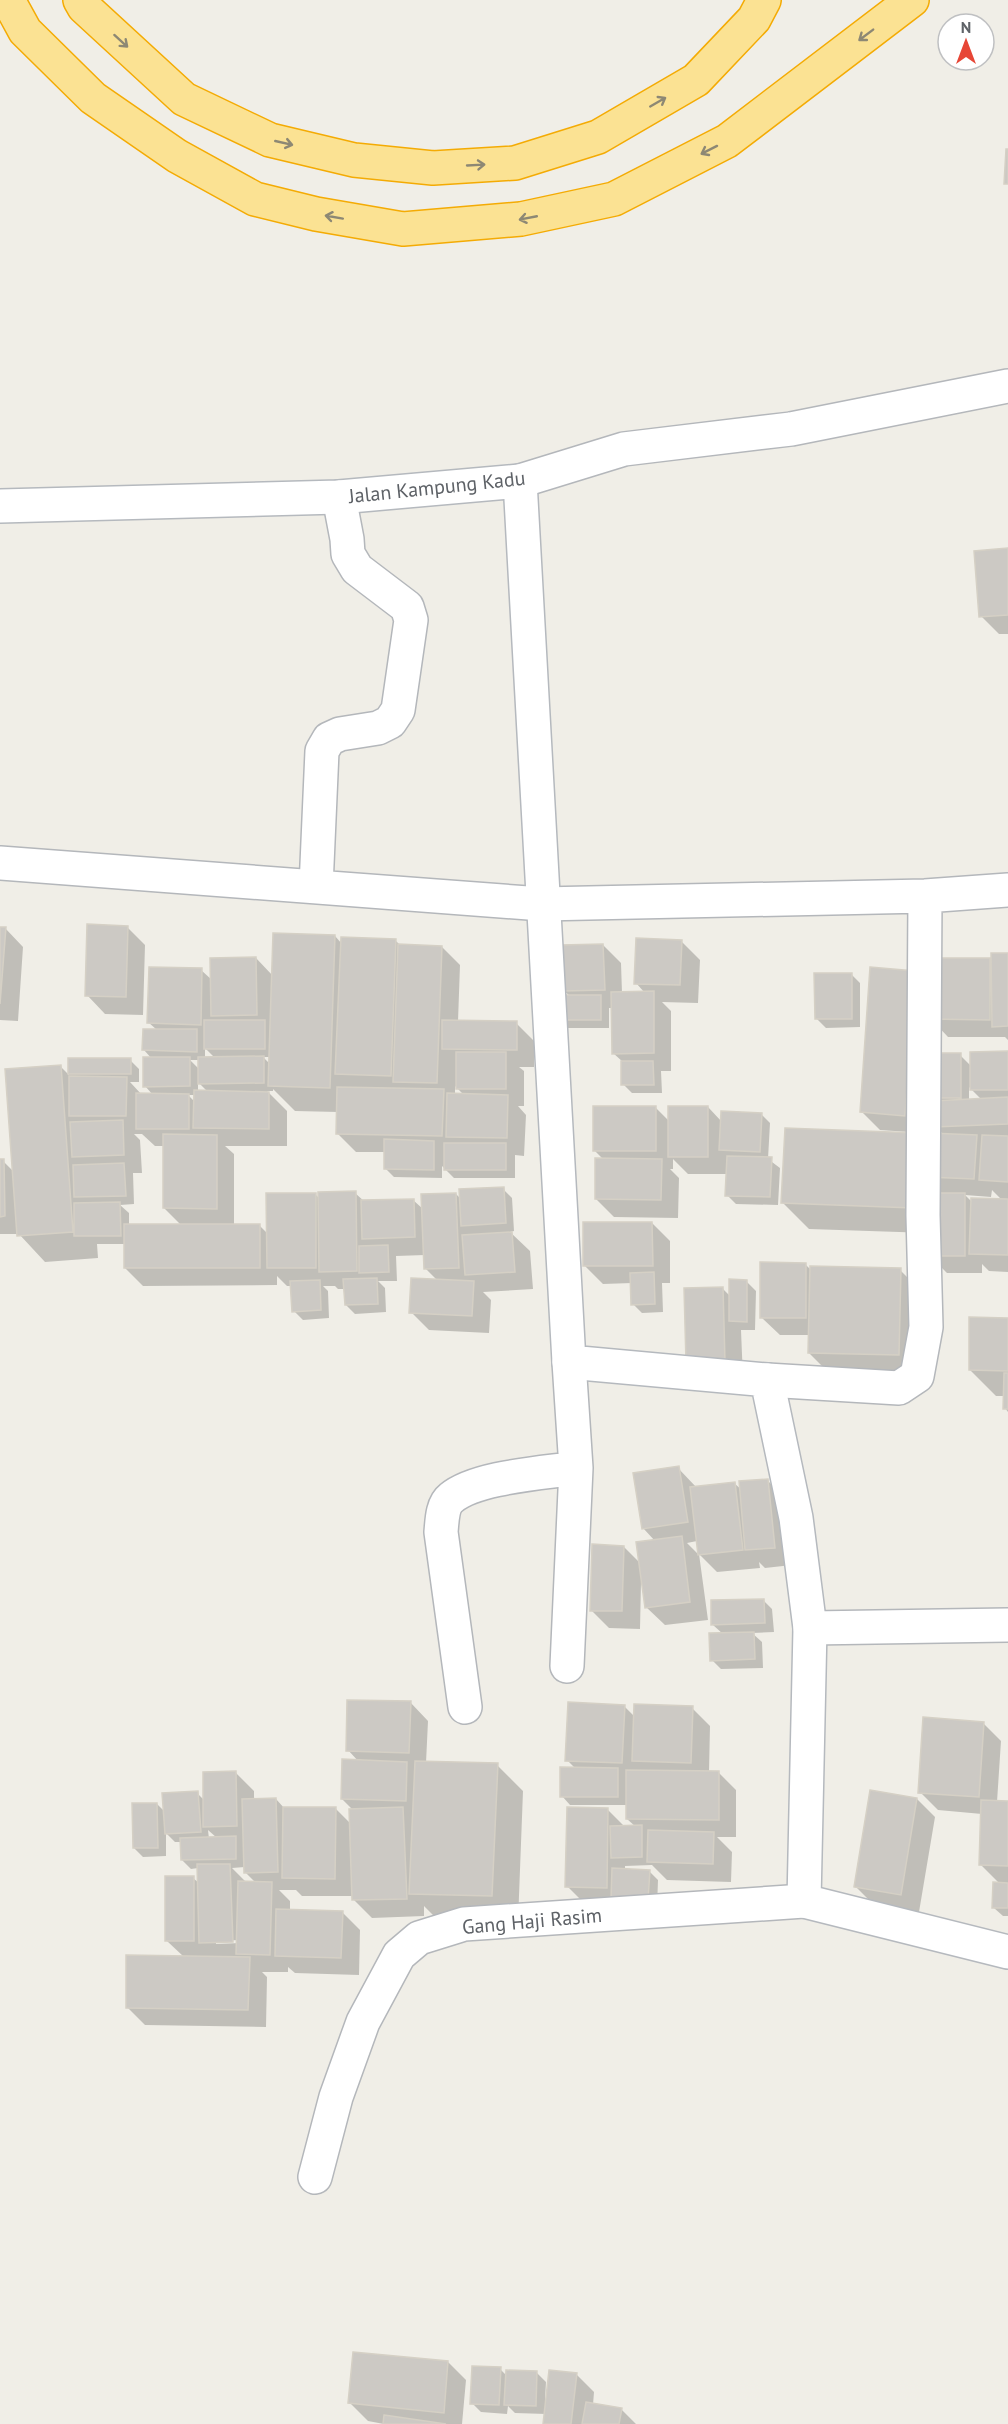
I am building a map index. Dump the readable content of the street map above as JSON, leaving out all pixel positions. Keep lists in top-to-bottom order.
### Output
{
  "streets": {
    "street": ["Jalan Kampung Kadu", "Gang Haji Rasim"]
  },
  "north": "top"
}
